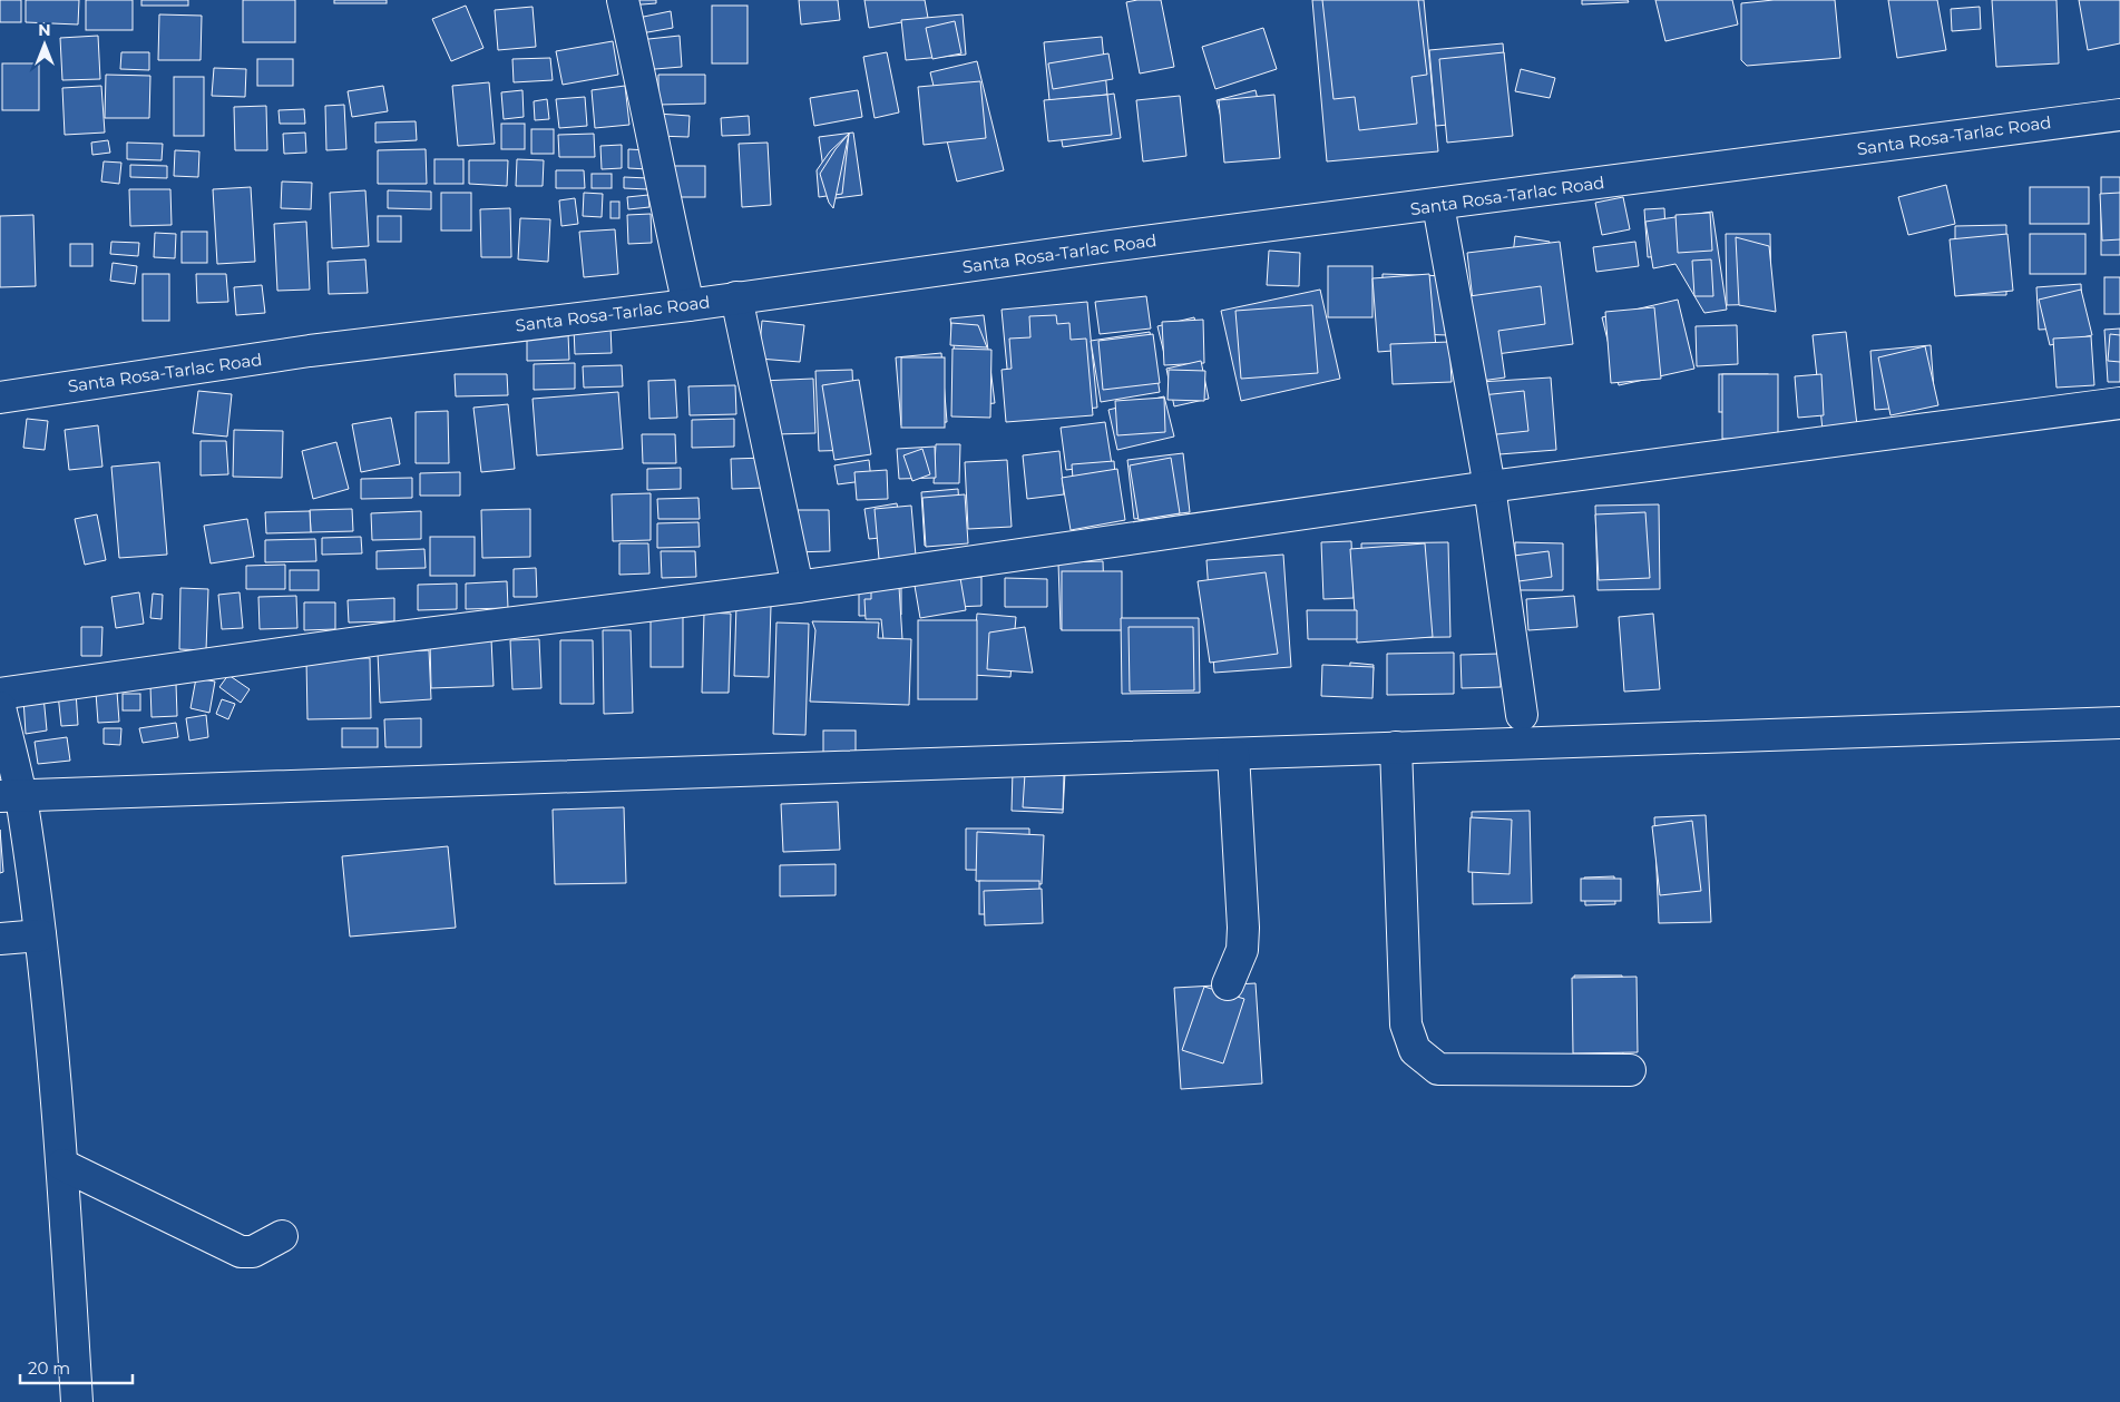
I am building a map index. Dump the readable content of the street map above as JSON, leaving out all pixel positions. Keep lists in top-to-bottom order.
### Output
{
  "streets": {
    "main road": ["Santa Rosa-Tarlac Road"]
  },
  "scale_bar": "20 m",
  "north": "top"
}
